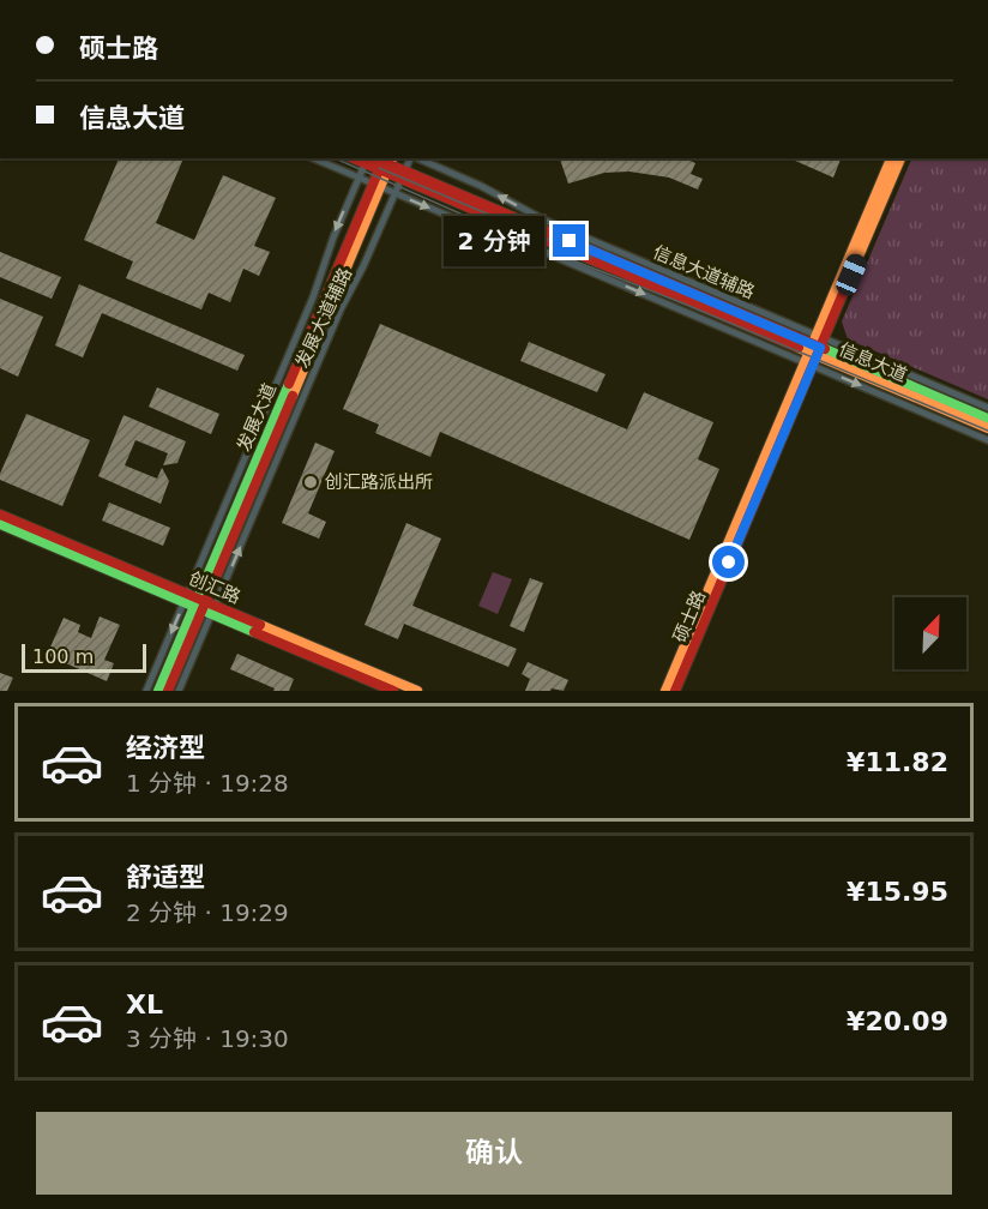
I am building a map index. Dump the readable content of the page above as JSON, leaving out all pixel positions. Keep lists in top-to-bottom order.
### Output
{
  "streets": {
    "street": [
      "信息大道辅路",
      "发展大道辅路",
      "信息大道",
      "发展大道",
      "创汇路",
      "硕士路"
    ]
  },
  "crossings": [
    ["信息大道辅路", "信息大道"],
    ["信息大道辅路", "硕士路"],
    ["发展大道辅路", "信息大道"],
    ["发展大道辅路", "发展大道"],
    ["发展大道辅路", "创汇路"],
    ["信息大道", "发展大道"],
    ["信息大道", "硕士路"],
    ["发展大道", "创汇路"]
  ],
  "places": ["创汇路派出所"],
  "scale_bar": "100 m",
  "north": "top right",
  "page": {
    "banner": ["硕士路", "信息大道"],
    "bubble": "2 分钟",
    "scale": "100 m",
    "list": [
      {
        "name": "经济型",
        "note": "1 分钟 · 19:28",
        "value": "¥11.82"
      },
      {
        "name": "舒适型",
        "note": "2 分钟 · 19:29",
        "value": "¥15.95"
      },
      {
        "name": "XL",
        "note": "3 分钟 · 19:30",
        "value": "¥20.09"
      }
    ],
    "buttons": "确认"
  }
}
